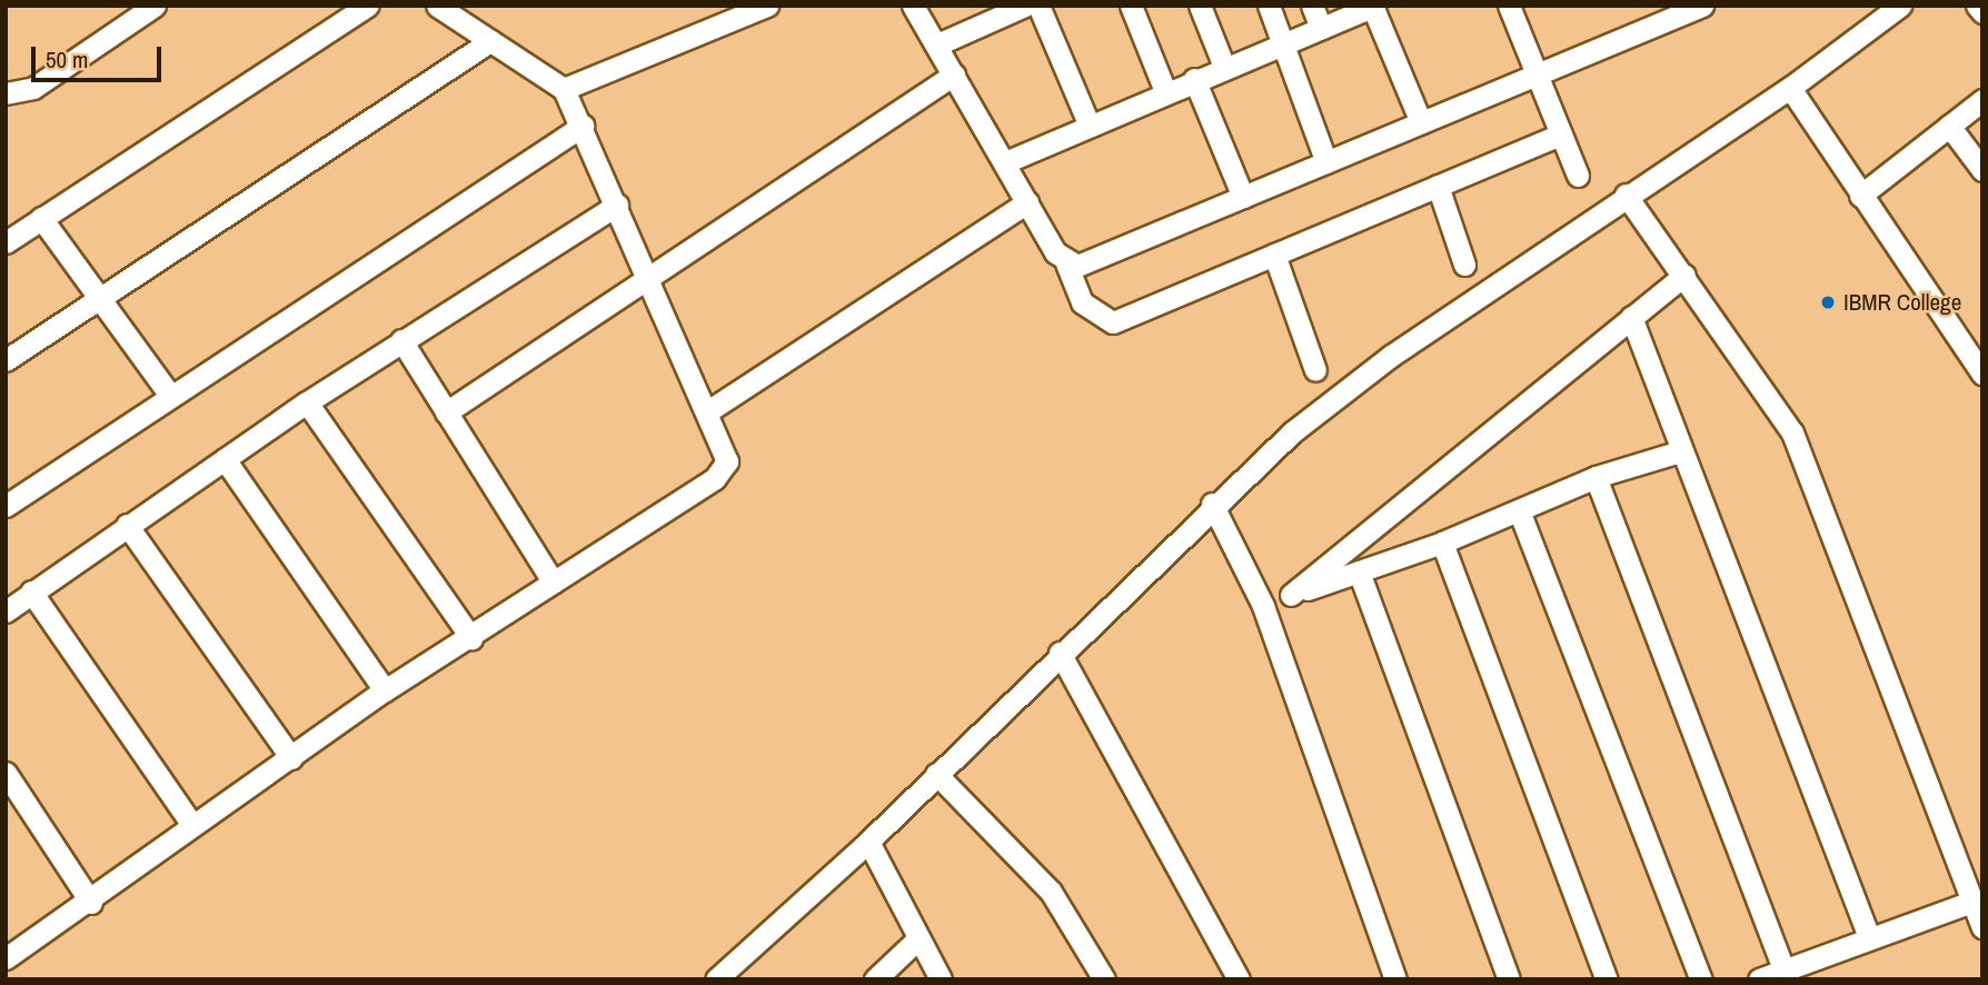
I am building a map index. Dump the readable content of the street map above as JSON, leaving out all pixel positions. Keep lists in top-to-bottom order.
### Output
{
  "places": ["IBMR College"],
  "scale_bar": "50 m"
}
